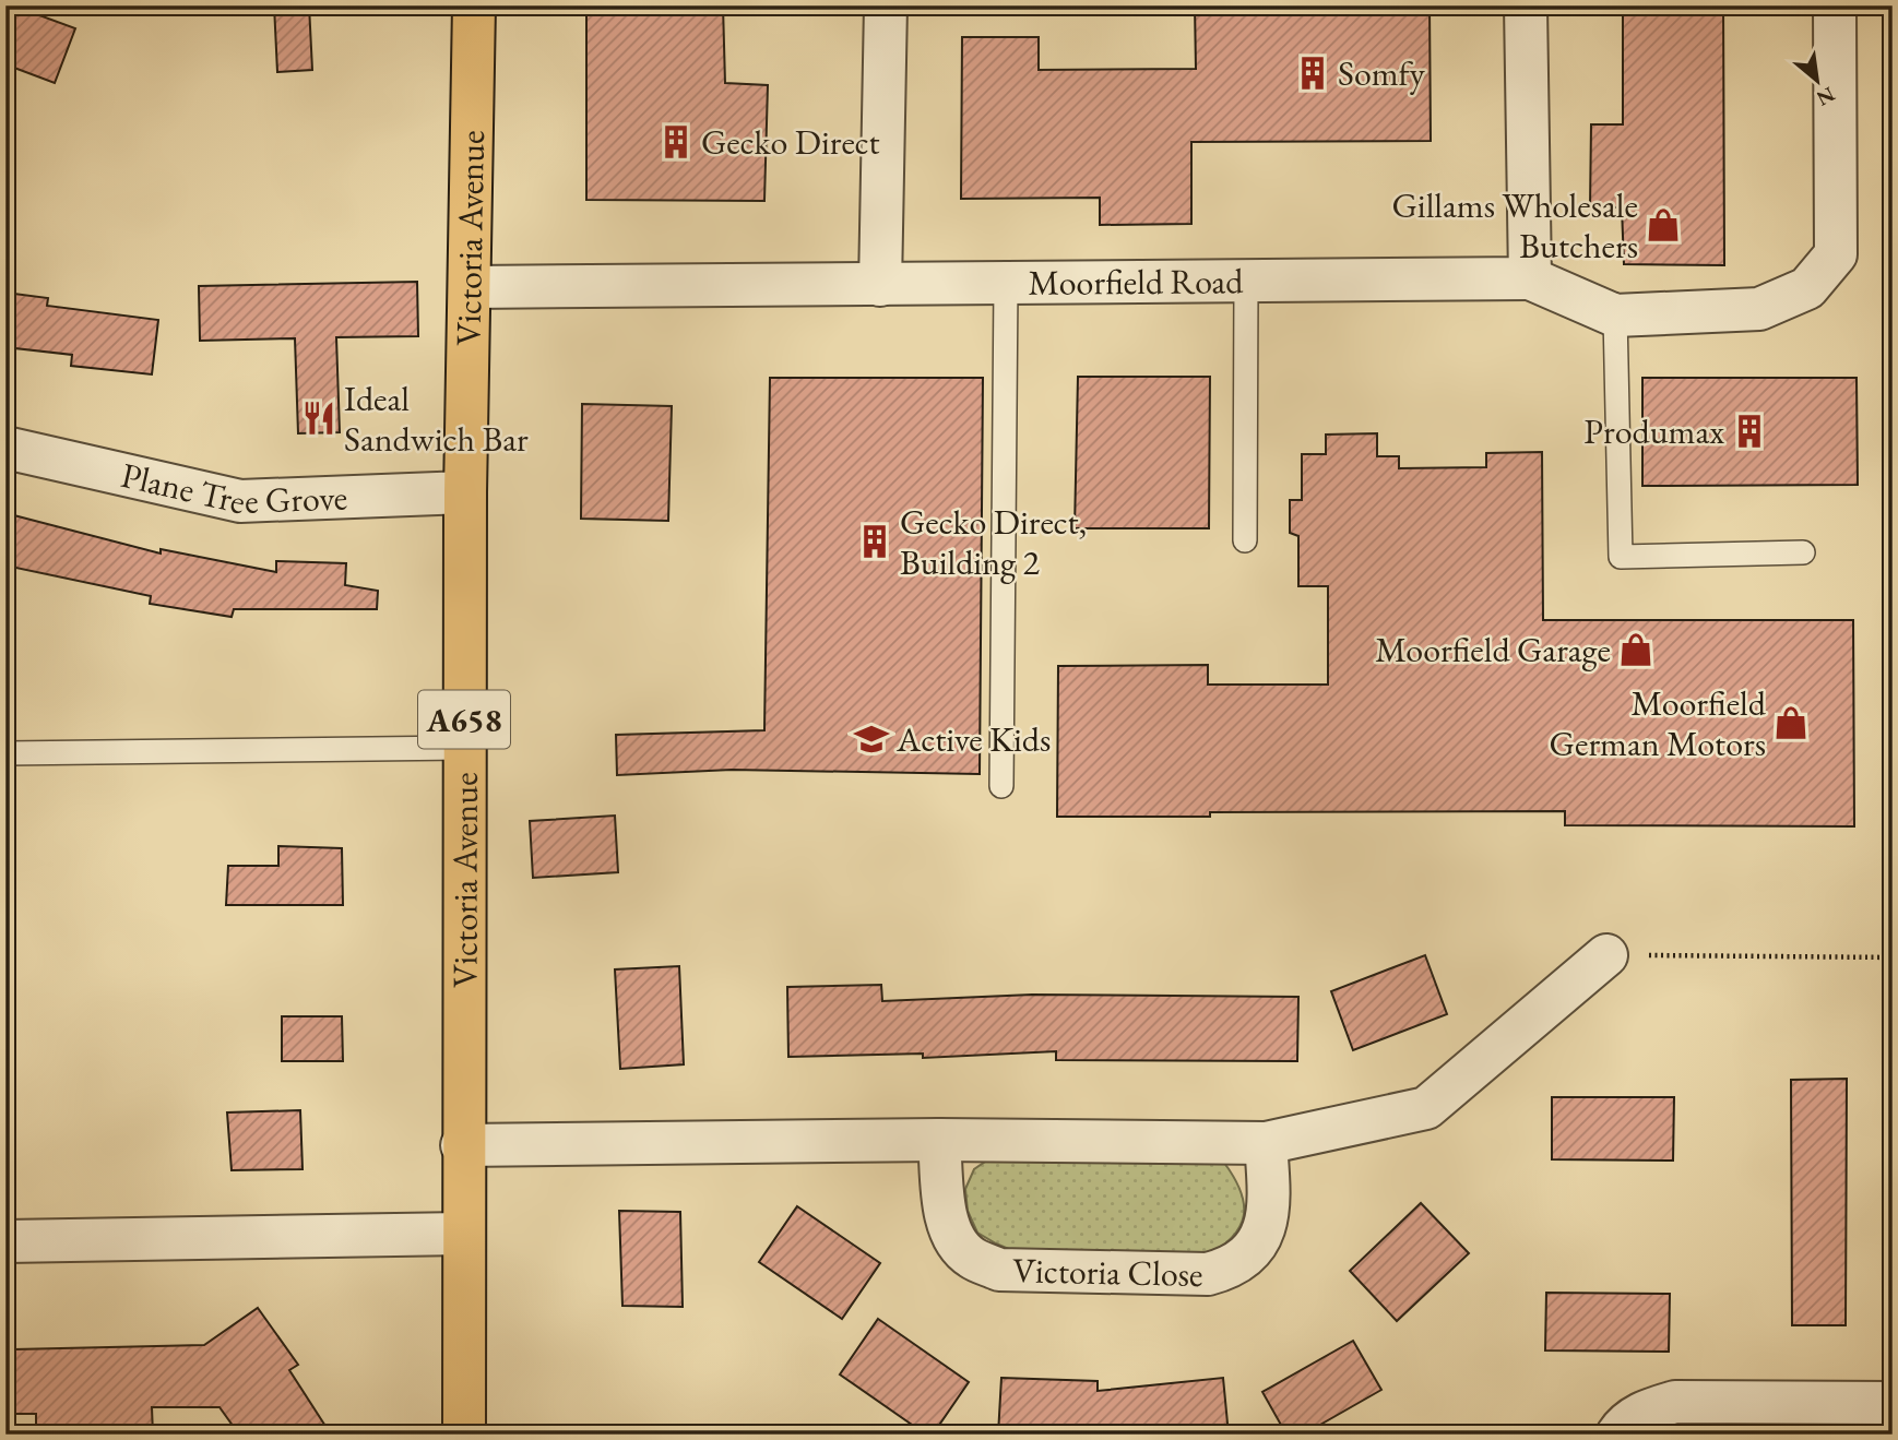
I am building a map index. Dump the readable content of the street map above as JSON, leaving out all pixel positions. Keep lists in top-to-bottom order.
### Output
{
  "streets": {
    "highway": ["Victoria Avenue", "A658"],
    "street": ["Moorfield Road", "Plane Tree Grove", "Victoria Close"]
  },
  "crossings": [
    ["Victoria Avenue", "Moorfield Road"],
    ["Victoria Avenue", "Plane Tree Grove"]
  ],
  "places": {
    "building": [
      "Somfy",
      "Gecko Direct",
      "Produmax",
      "Gecko Direct, Building 2"
    ],
    "shop": ["Gillams Wholesale Butchers", "Moorfield Garage", "Moorfield German Motors"],
    "restaurant": ["Ideal Sandwich Bar"],
    "school or university": ["Active Kids"]
  },
  "north": "bottom right"
}
